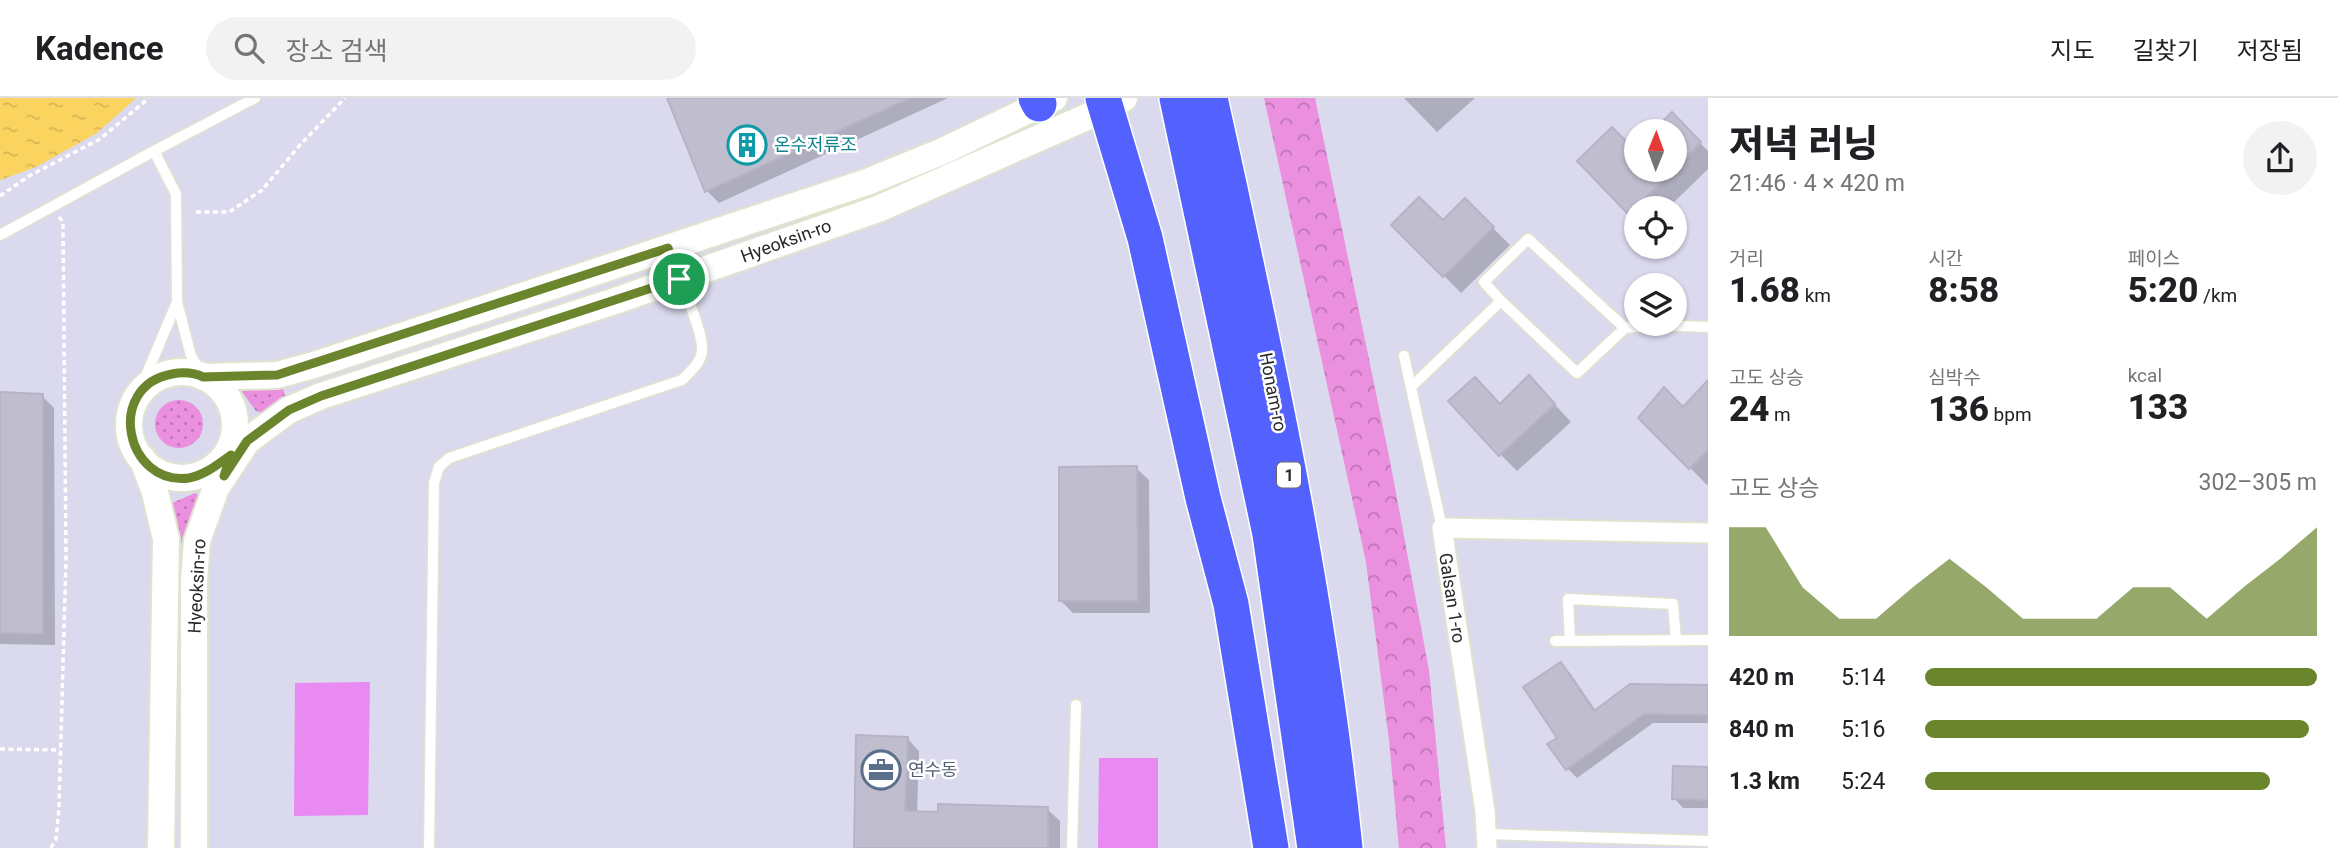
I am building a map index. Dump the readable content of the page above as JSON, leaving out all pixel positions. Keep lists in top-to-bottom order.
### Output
{
  "streets": {
    "highway": ["Honam-ro", "1"],
    "main road": ["Hyeoksin-ro"],
    "street": ["Galsan 1-ro"]
  },
  "places": {
    "building": ["온수저류조"],
    "office": ["연수동"]
  },
  "north": "top",
  "page": {
    "header": "Kadence",
    "search": "장소 검색",
    "nav": ["지도", "길찾기", "저장됨"],
    "heading": ["저녁 러닝", "21:46 · 4 × 420 m"],
    "stats": [
      ["거리", "1.68 km"],
      ["시간", "8:58"],
      ["페이스", "5:20 /km"],
      ["고도 상승", "24 m"],
      ["심박수", "136 bpm"],
      ["kcal", "133"]
    ],
    "chart": ["고도 상승", "302–305 m"],
    "list": [
      {
        "name": "420 m",
        "note": "5:14"
      },
      {
        "name": "840 m",
        "note": "5:16"
      },
      {
        "name": "1.3 km",
        "note": "5:24"
      }
    ]
  }
}
